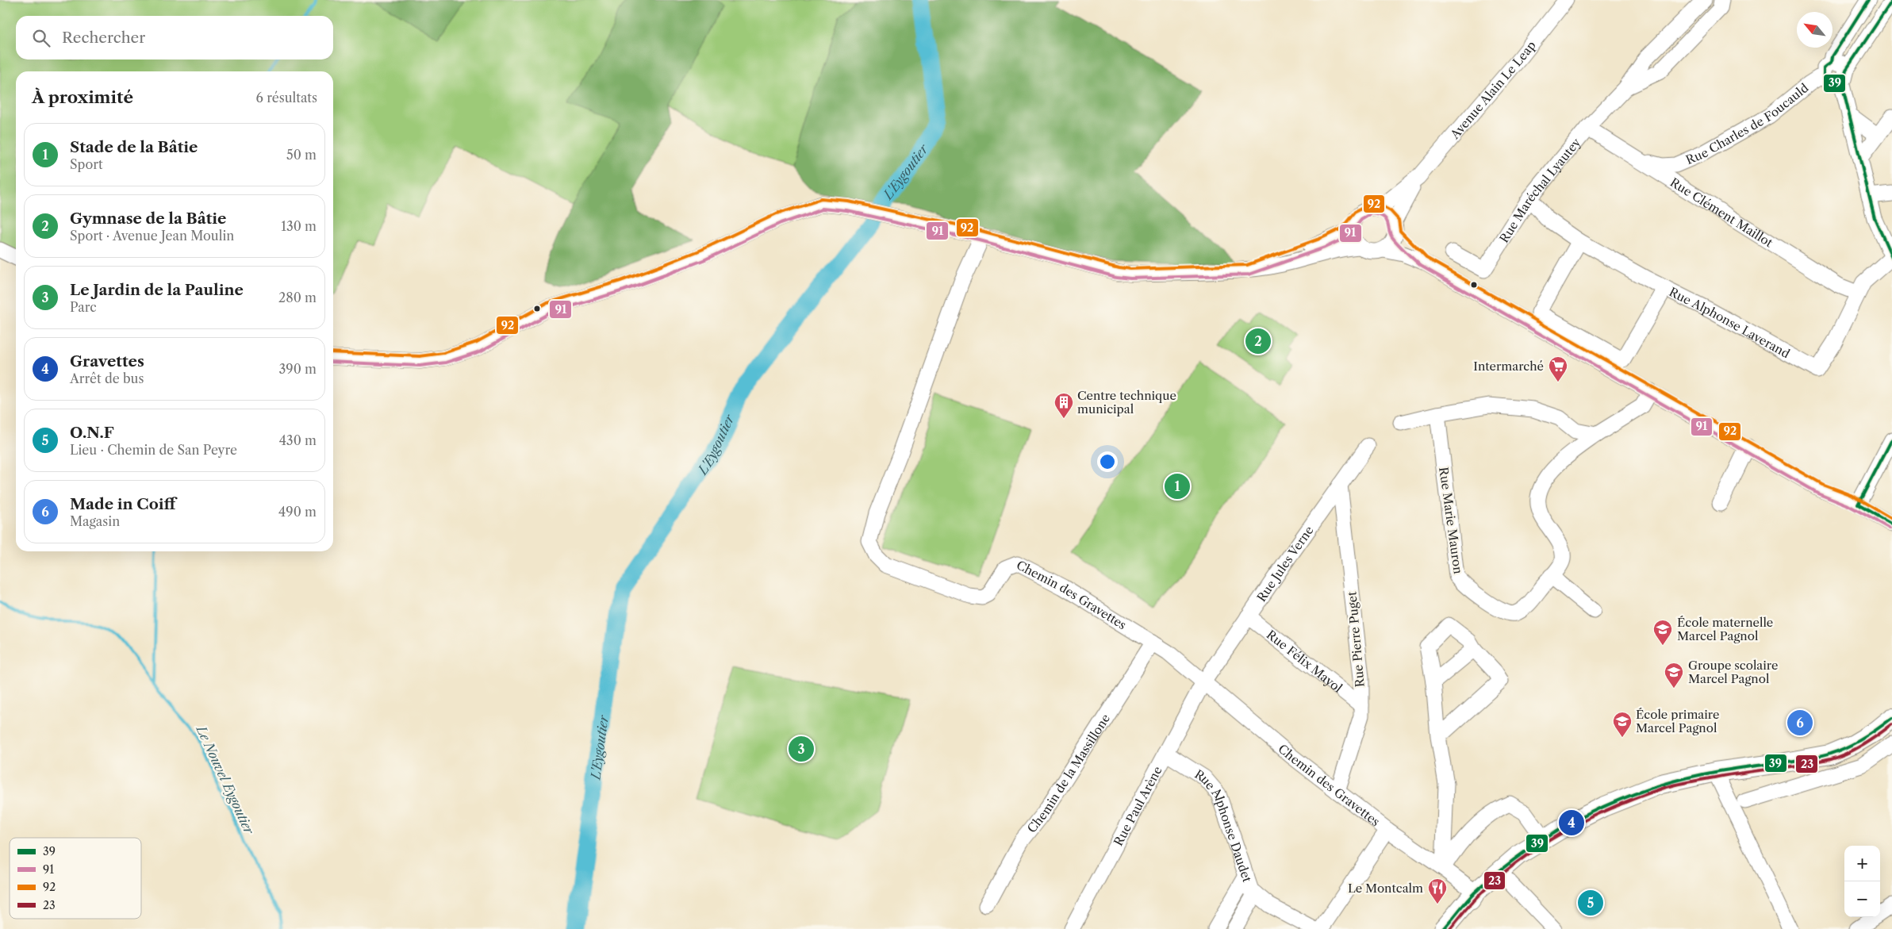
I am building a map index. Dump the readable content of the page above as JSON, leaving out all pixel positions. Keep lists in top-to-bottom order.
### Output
{
  "streets": {
    "street": [
      "Avenue Alain Le Leap",
      "Rue Charles de Foucauld",
      "Rue Maréchal Lyautey",
      "Rue Clément Maillot",
      "Rue Alphonse Laverand",
      "Rue Marie Mauron",
      "Rue Jules Verne",
      "Chemin des Gravettes",
      "Rue Pierre Puget",
      "Rue Félix Mayol",
      "Chemin de la Massillone",
      "Rue Paul Arène",
      "Rue Alphonse Daudet"
    ]
  },
  "crossings": [
    ["Rue Charles de Foucauld", "Rue Clément Maillot"],
    ["Rue Maréchal Lyautey", "Rue Clément Maillot"],
    ["Rue Maréchal Lyautey", "Rue Alphonse Laverand"],
    ["Rue Clément Maillot", "Rue Alphonse Laverand"],
    ["Rue Jules Verne", "Chemin des Gravettes"],
    ["Rue Jules Verne", "Rue Pierre Puget"],
    ["Rue Jules Verne", "Rue Félix Mayol"],
    ["Rue Jules Verne", "Rue Paul Arène"],
    ["Chemin des Gravettes", "Rue Pierre Puget"],
    ["Chemin des Gravettes", "Chemin de la Massillone"],
    ["Chemin des Gravettes", "Rue Paul Arène"],
    ["Rue Pierre Puget", "Rue Félix Mayol"],
    ["Rue Paul Arène", "Rue Alphonse Daudet"]
  ],
  "water": ["L'Eygoutier", "Le Nouvel Eygoutier"],
  "places": {
    "supermarket": ["Intermarché"],
    "building": ["Centre technique municipal"],
    "school or university": ["École maternelle Marcel Pagnol", "Groupe scolaire Marcel Pagnol", "École primaire Marcel Pagnol"],
    "restaurant": ["Le Montcalm"]
  },
  "lines": [
    "transit line 39",
    "transit line 92",
    "transit line 91",
    "transit line 23"
  ],
  "legend": [
    "39",
    "91",
    "92",
    "23"
  ],
  "north": "top left",
  "page": {
    "search": "Rechercher",
    "heading": ["À proximité", "6 résultats"],
    "list": [
      {
        "mark": "1",
        "name": "Stade de la Bâtie",
        "note": "Sport",
        "value": "50 m"
      },
      {
        "mark": "2",
        "name": "Gymnase de la Bâtie",
        "note": "Sport · Avenue Jean Moulin",
        "value": "130 m"
      },
      {
        "mark": "3",
        "name": "Le Jardin de la Pauline",
        "note": "Parc",
        "value": "280 m"
      },
      {
        "mark": "4",
        "name": "Gravettes",
        "note": "Arrêt de bus",
        "value": "390 m"
      },
      {
        "mark": "5",
        "name": "O.N.F",
        "note": "Lieu · Chemin de San Peyre",
        "value": "430 m"
      },
      {
        "mark": "6",
        "name": "Made in Coiff",
        "note": "Magasin",
        "value": "490 m"
      }
    ],
    "pins": [
      "2",
      "1",
      "6",
      "3",
      "4",
      "5"
    ],
    "map_buttons": ["+", "−"]
  }
}
